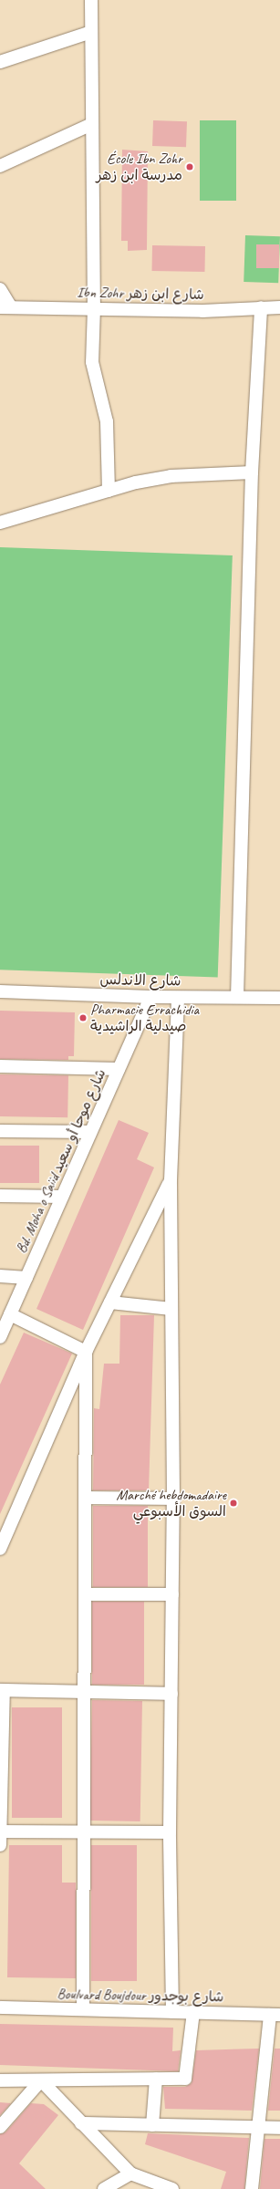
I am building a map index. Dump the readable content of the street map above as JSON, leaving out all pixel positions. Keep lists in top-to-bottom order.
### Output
{
  "streets": {
    "street": [
      "Ibn Zohr شارع ابن زهر",
      "شارع الاندلس",
      "Bd. Moha o Saiid شارع موحا أو سعيد",
      "Boulvard Boujdour شارع بوجدور"
    ]
  },
  "crossings": [
    ["شارع الاندلس", "Bd. Moha o Saiid شارع موحا أو سعيد"]
  ],
  "places": ["École Ibn Zohr مدرسة ابن زهر", "Pharmacie Errachidia صيدلية الراشيدية", "Marché hebdomadaire السوق الأسبوعي"]
}
